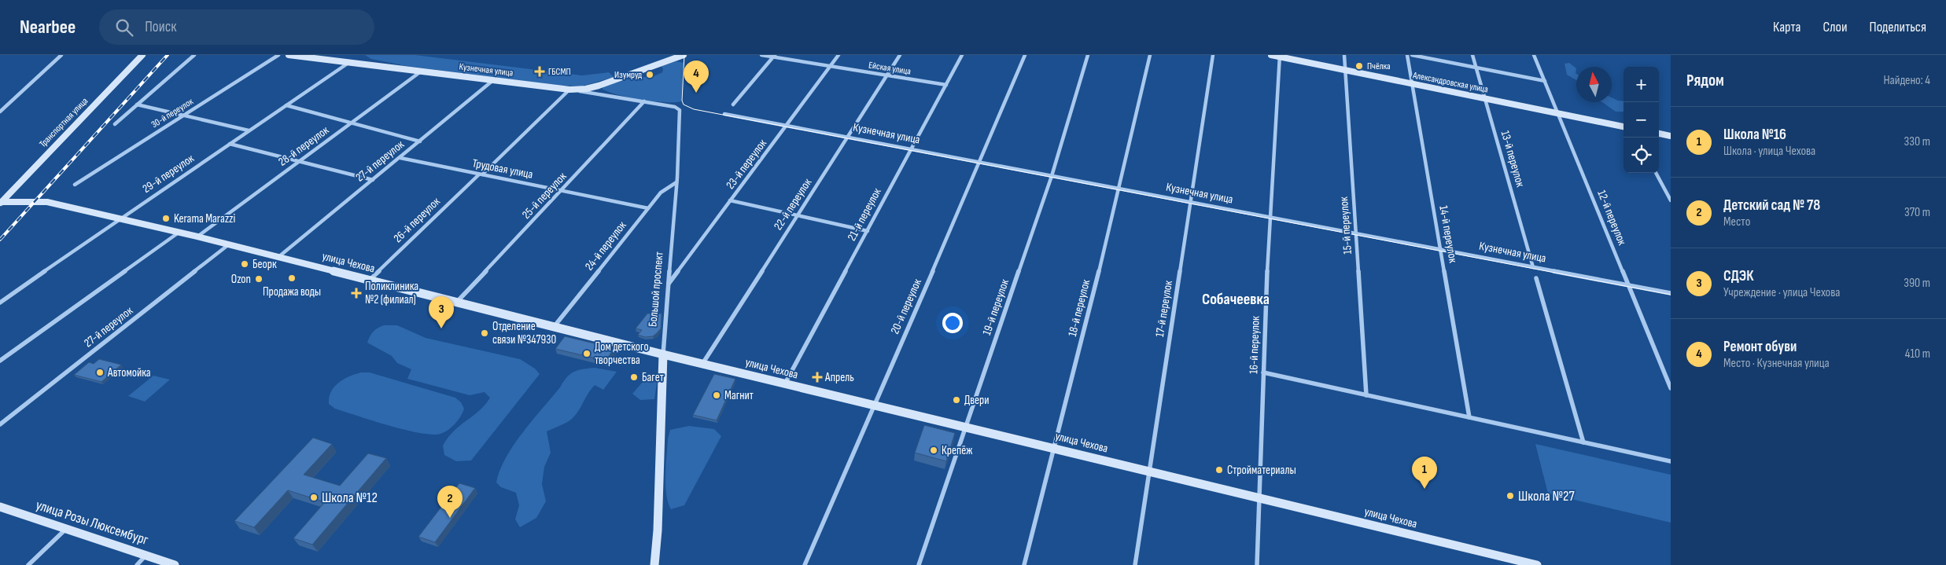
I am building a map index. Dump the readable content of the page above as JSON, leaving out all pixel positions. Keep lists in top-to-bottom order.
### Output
{
  "streets": {
    "main road": [
      "Кузнечная улица",
      "Александровская улица",
      "Транспортная улица",
      "улица Чехова",
      "Большой проспект",
      "улица Розы Люксембург"
    ],
    "street": [
      "Ейская улица",
      "30-й переулок",
      "28-й переулок",
      "13-й переулок",
      "27-й переулок",
      "23-й переулок",
      "Трудовая улица",
      "29-й переулок",
      "25-й переулок",
      "22-й переулок",
      "21-й переулок",
      "12-й переулок",
      "26-й переулок",
      "15-й переулок",
      "14-й переулок",
      "24-й переулок",
      "20-й переулок",
      "19-й переулок",
      "18-й переулок",
      "17-й переулок",
      "16-й переулок"
    ]
  },
  "crossings": [
    ["Ейская улица", "23-й переулок"],
    ["Ейская улица", "22-й переулок"],
    ["Ейская улица", "21-й переулок"],
    ["Кузнечная улица", "28-й переулок"],
    ["Кузнечная улица", "13-й переулок"],
    ["Кузнечная улица", "27-й переулок"],
    ["Кузнечная улица", "23-й переулок"],
    ["Кузнечная улица", "29-й переулок"],
    ["Кузнечная улица", "25-й переулок"],
    ["Кузнечная улица", "22-й переулок"],
    ["Кузнечная улица", "21-й переулок"],
    ["Кузнечная улица", "12-й переулок"],
    ["Кузнечная улица", "26-й переулок"],
    ["Кузнечная улица", "15-й переулок"],
    ["Кузнечная улица", "14-й переулок"],
    ["Кузнечная улица", "Большой проспект"],
    ["Кузнечная улица", "20-й переулок"],
    ["Кузнечная улица", "19-й переулок"],
    ["Кузнечная улица", "18-й переулок"],
    ["Кузнечная улица", "17-й переулок"],
    ["Кузнечная улица", "16-й переулок"],
    ["Александровская улица", "13-й переулок"],
    ["Александровская улица", "12-й переулок"],
    ["Александровская улица", "15-й переулок"],
    ["Александровская улица", "14-й переулок"],
    ["Александровская улица", "16-й переулок"],
    ["Транспортная улица", "улица Чехова"],
    ["28-й переулок", "улица Чехова"],
    ["27-й переулок", "Трудовая улица"],
    ["27-й переулок", "улица Чехова"],
    ["23-й переулок", "Большой проспект"],
    ["Трудовая улица", "25-й переулок"],
    ["Трудовая улица", "26-й переулок"],
    ["Трудовая улица", "24-й переулок"],
    ["29-й переулок", "улица Чехова"],
    ["25-й переулок", "улица Чехова"],
    ["22-й переулок", "улица Чехова"],
    ["21-й переулок", "улица Чехова"],
    ["26-й переулок", "улица Чехова"],
    ["24-й переулок", "улица Чехова"],
    ["24-й переулок", "Большой проспект"],
    ["улица Чехова", "Большой проспект"],
    ["улица Чехова", "20-й переулок"],
    ["улица Чехова", "19-й переулок"],
    ["улица Чехова", "18-й переулок"],
    ["улица Чехова", "17-й переулок"],
    ["улица Чехова", "16-й переулок"]
  ],
  "districts": ["Собачеевка"],
  "places": {
    "other": [
      "Пчёлка",
      "Изумруд",
      "Kerama Marazzi",
      "Беорк",
      "Продажа воды",
      "Ozon",
      "Отделение связи №347930",
      "Дом детского творчества",
      "Автомойка",
      "Багет",
      "Магнит",
      "Двери",
      "Крепёж",
      "Стройматериалы",
      "Школа №27",
      "Школа №12"
    ],
    "health": ["ГБСМП", "Поликлиника №2 (филиал)", "Апрель"]
  },
  "north": "top",
  "page": {
    "header": "Nearbee",
    "search": "Поиск",
    "nav": ["Карта", "Слои", "Поделиться"],
    "heading": ["Рядом", "Найдено: 4"],
    "pins": [
      "4",
      "3",
      "1",
      "2"
    ],
    "map_buttons": ["+", "−"],
    "list": [
      {
        "mark": "1",
        "name": "Школа №16",
        "note": "Школа · улица Чехова",
        "value": "330 m"
      },
      {
        "mark": "2",
        "name": "Детский сад № 78",
        "note": "Место",
        "value": "370 m"
      },
      {
        "mark": "3",
        "name": "СДЭК",
        "note": "Учреждение · улица Чехова",
        "value": "390 m"
      },
      {
        "mark": "4",
        "name": "Ремонт обуви",
        "note": "Место · Кузнечная улица",
        "value": "410 m"
      }
    ]
  }
}
